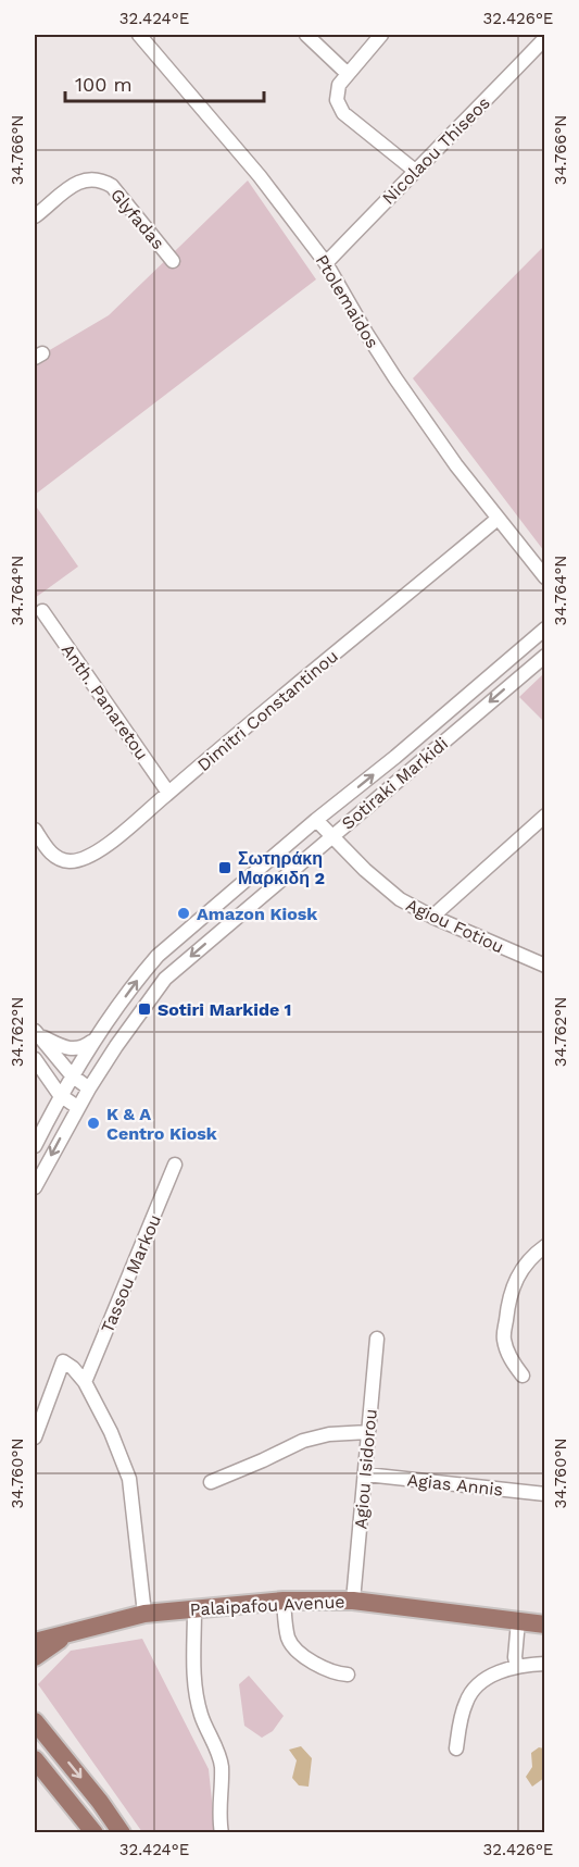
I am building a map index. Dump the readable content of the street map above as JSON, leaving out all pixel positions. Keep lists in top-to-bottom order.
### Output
{
  "streets": {
    "main road": ["Palaipafou Avenue"],
    "street": [
      "Nicolaou Thiseos",
      "Glyfadas",
      "Ptolemaidos",
      "Anth. Panaretou",
      "Dimitri Constantinou",
      "Sotiraki Markidi",
      "Agiou Fotiou",
      "Tassou Markou",
      "Agiou Isidorou",
      "Agias Annis"
    ]
  },
  "crossings": [
    ["Nicolaou Thiseos", "Ptolemaidos"],
    ["Ptolemaidos", "Dimitri Constantinou"],
    ["Anth. Panaretou", "Dimitri Constantinou"],
    ["Sotiraki Markidi", "Agiou Fotiou"],
    ["Agiou Isidorou", "Agias Annis"],
    ["Agiou Isidorou", "Palaipafou Avenue"]
  ],
  "places": {
    "transit": ["Σωτηράκη Μαρκιδη 2", "Sotiri Markide 1"],
    "other": ["Amazon Kiosk", "K & A Centro Kiosk"]
  },
  "scale_bar": "100 m",
  "coordinates": [
    "32.424°E",
    "32.426°E",
    "34.766°N",
    "34.764°N",
    "34.762°N",
    "34.760°N"
  ]
}
